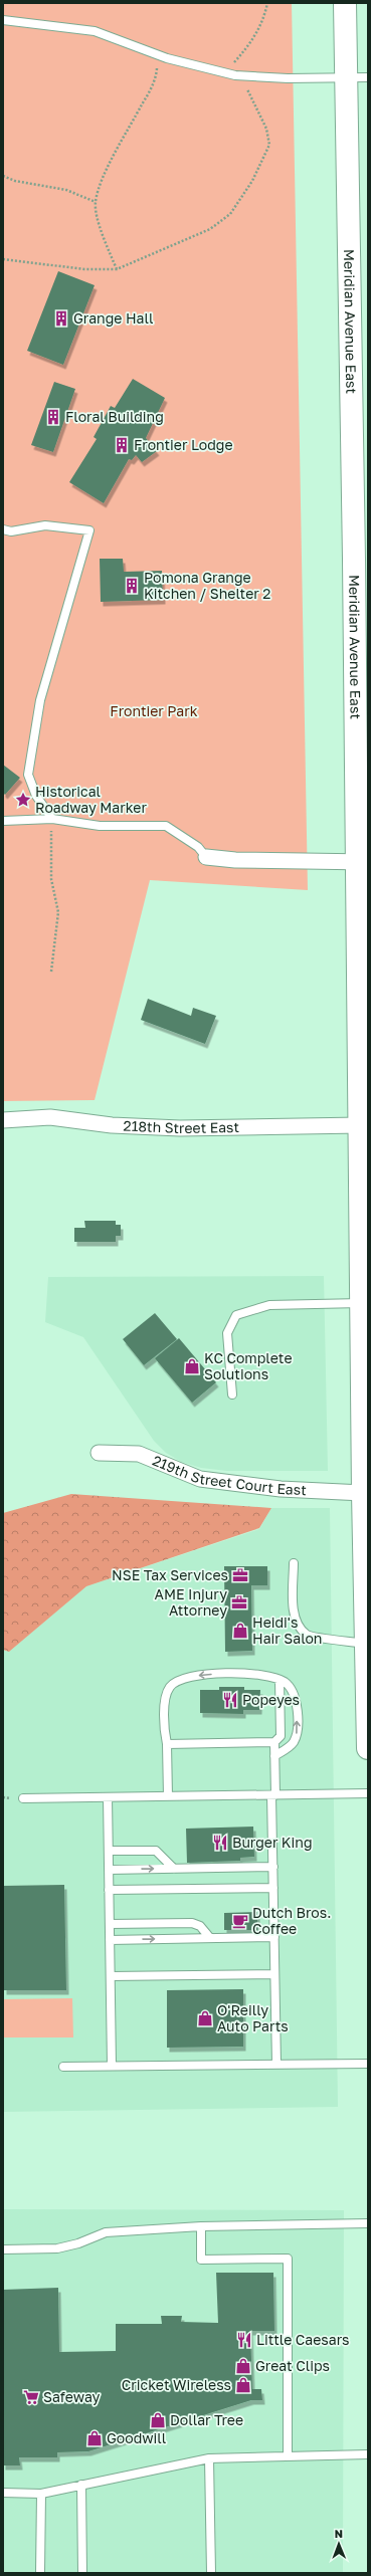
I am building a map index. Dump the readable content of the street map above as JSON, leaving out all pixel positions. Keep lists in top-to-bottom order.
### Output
{
  "streets": {
    "main road": ["Meridian Avenue East"],
    "street": ["218th Street East", "219th Street Court East"]
  },
  "crossings": [
    ["Meridian Avenue East", "218th Street East"],
    ["Meridian Avenue East", "219th Street Court East"]
  ],
  "parks": ["Frontier Park"],
  "places": {
    "building": [
      "Grange Hall",
      "Floral Building",
      "Frontier Lodge",
      "Pomona Grange Kitchen / Shelter 2"
    ],
    "place": ["Historical Roadway Marker"],
    "shop": [
      "KC Complete Solutions",
      "Heidi's Hair Salon",
      "O'Reilly Auto Parts",
      "Great Clips",
      "Cricket Wireless",
      "Dollar Tree",
      "Goodwill"
    ],
    "office": ["NSE Tax Services", "AME Injury Attorney"],
    "restaurant": ["Popeyes", "Burger King", "Little Caesars"],
    "cafe": ["Dutch Bros. Coffee"],
    "supermarket": ["Safeway"]
  },
  "north": "top"
}
